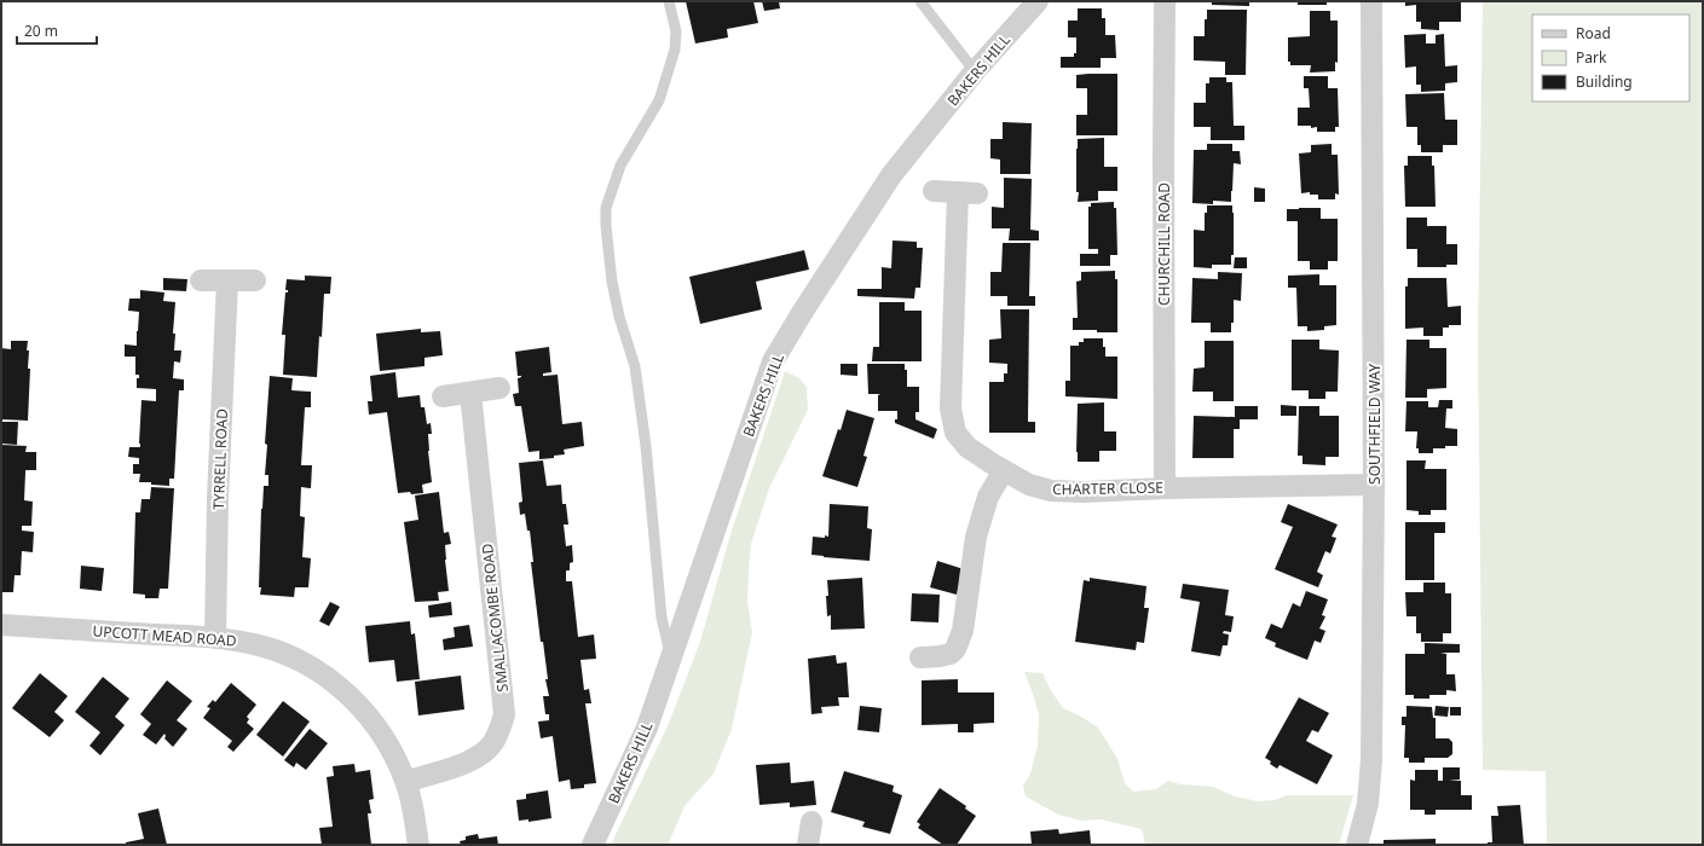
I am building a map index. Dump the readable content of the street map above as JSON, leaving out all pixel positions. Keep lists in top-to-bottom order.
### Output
{
  "streets": {
    "street": [
      "BAKERS HILL",
      "CHURCHILL ROAD",
      "SOUTHFIELD WAY",
      "TYRRELL ROAD",
      "CHARTER CLOSE",
      "SMALLACOMBE ROAD",
      "UPCOTT MEAD ROAD"
    ]
  },
  "crossings": [
    ["CHURCHILL ROAD", "CHARTER CLOSE"],
    ["SOUTHFIELD WAY", "CHARTER CLOSE"],
    ["TYRRELL ROAD", "UPCOTT MEAD ROAD"],
    ["SMALLACOMBE ROAD", "UPCOTT MEAD ROAD"]
  ],
  "legend": ["Road", "Park", "Building"],
  "scale_bar": "20 m"
}
